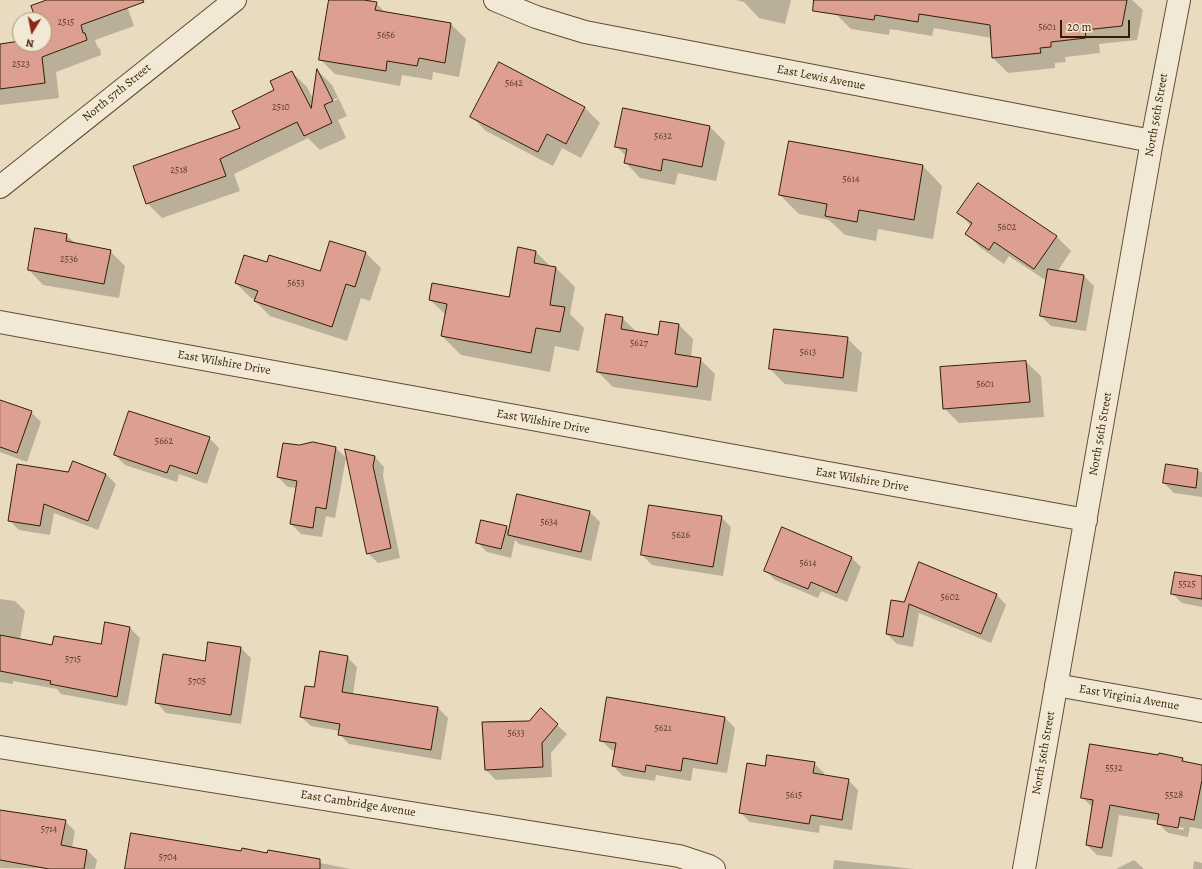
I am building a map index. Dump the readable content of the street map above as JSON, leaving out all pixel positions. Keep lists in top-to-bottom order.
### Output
{
  "streets": {
    "street": [
      "East Lewis Avenue",
      "North 57th Street",
      "North 56th Street",
      "East Wilshire Drive",
      "East Virginia Avenue",
      "East Cambridge Avenue"
    ]
  },
  "crossings": [
    ["East Lewis Avenue", "North 56th Street"],
    ["North 56th Street", "East Wilshire Drive"],
    ["North 56th Street", "East Virginia Avenue"]
  ],
  "house_numbers": [
    "2515",
    "5601",
    "5656",
    "2523",
    "5642",
    "2510",
    "5632",
    "2518",
    "5614",
    "5602",
    "2536",
    "5653",
    "5627",
    "5613",
    "5601",
    "5662",
    "5634",
    "5626",
    "5614",
    "5525",
    "5602",
    "5715",
    "5705",
    "5621",
    "5633",
    "5532",
    "5615",
    "5528",
    "5714",
    "5704"
  ],
  "scale_bar": "20 m",
  "north": "bottom"
}
